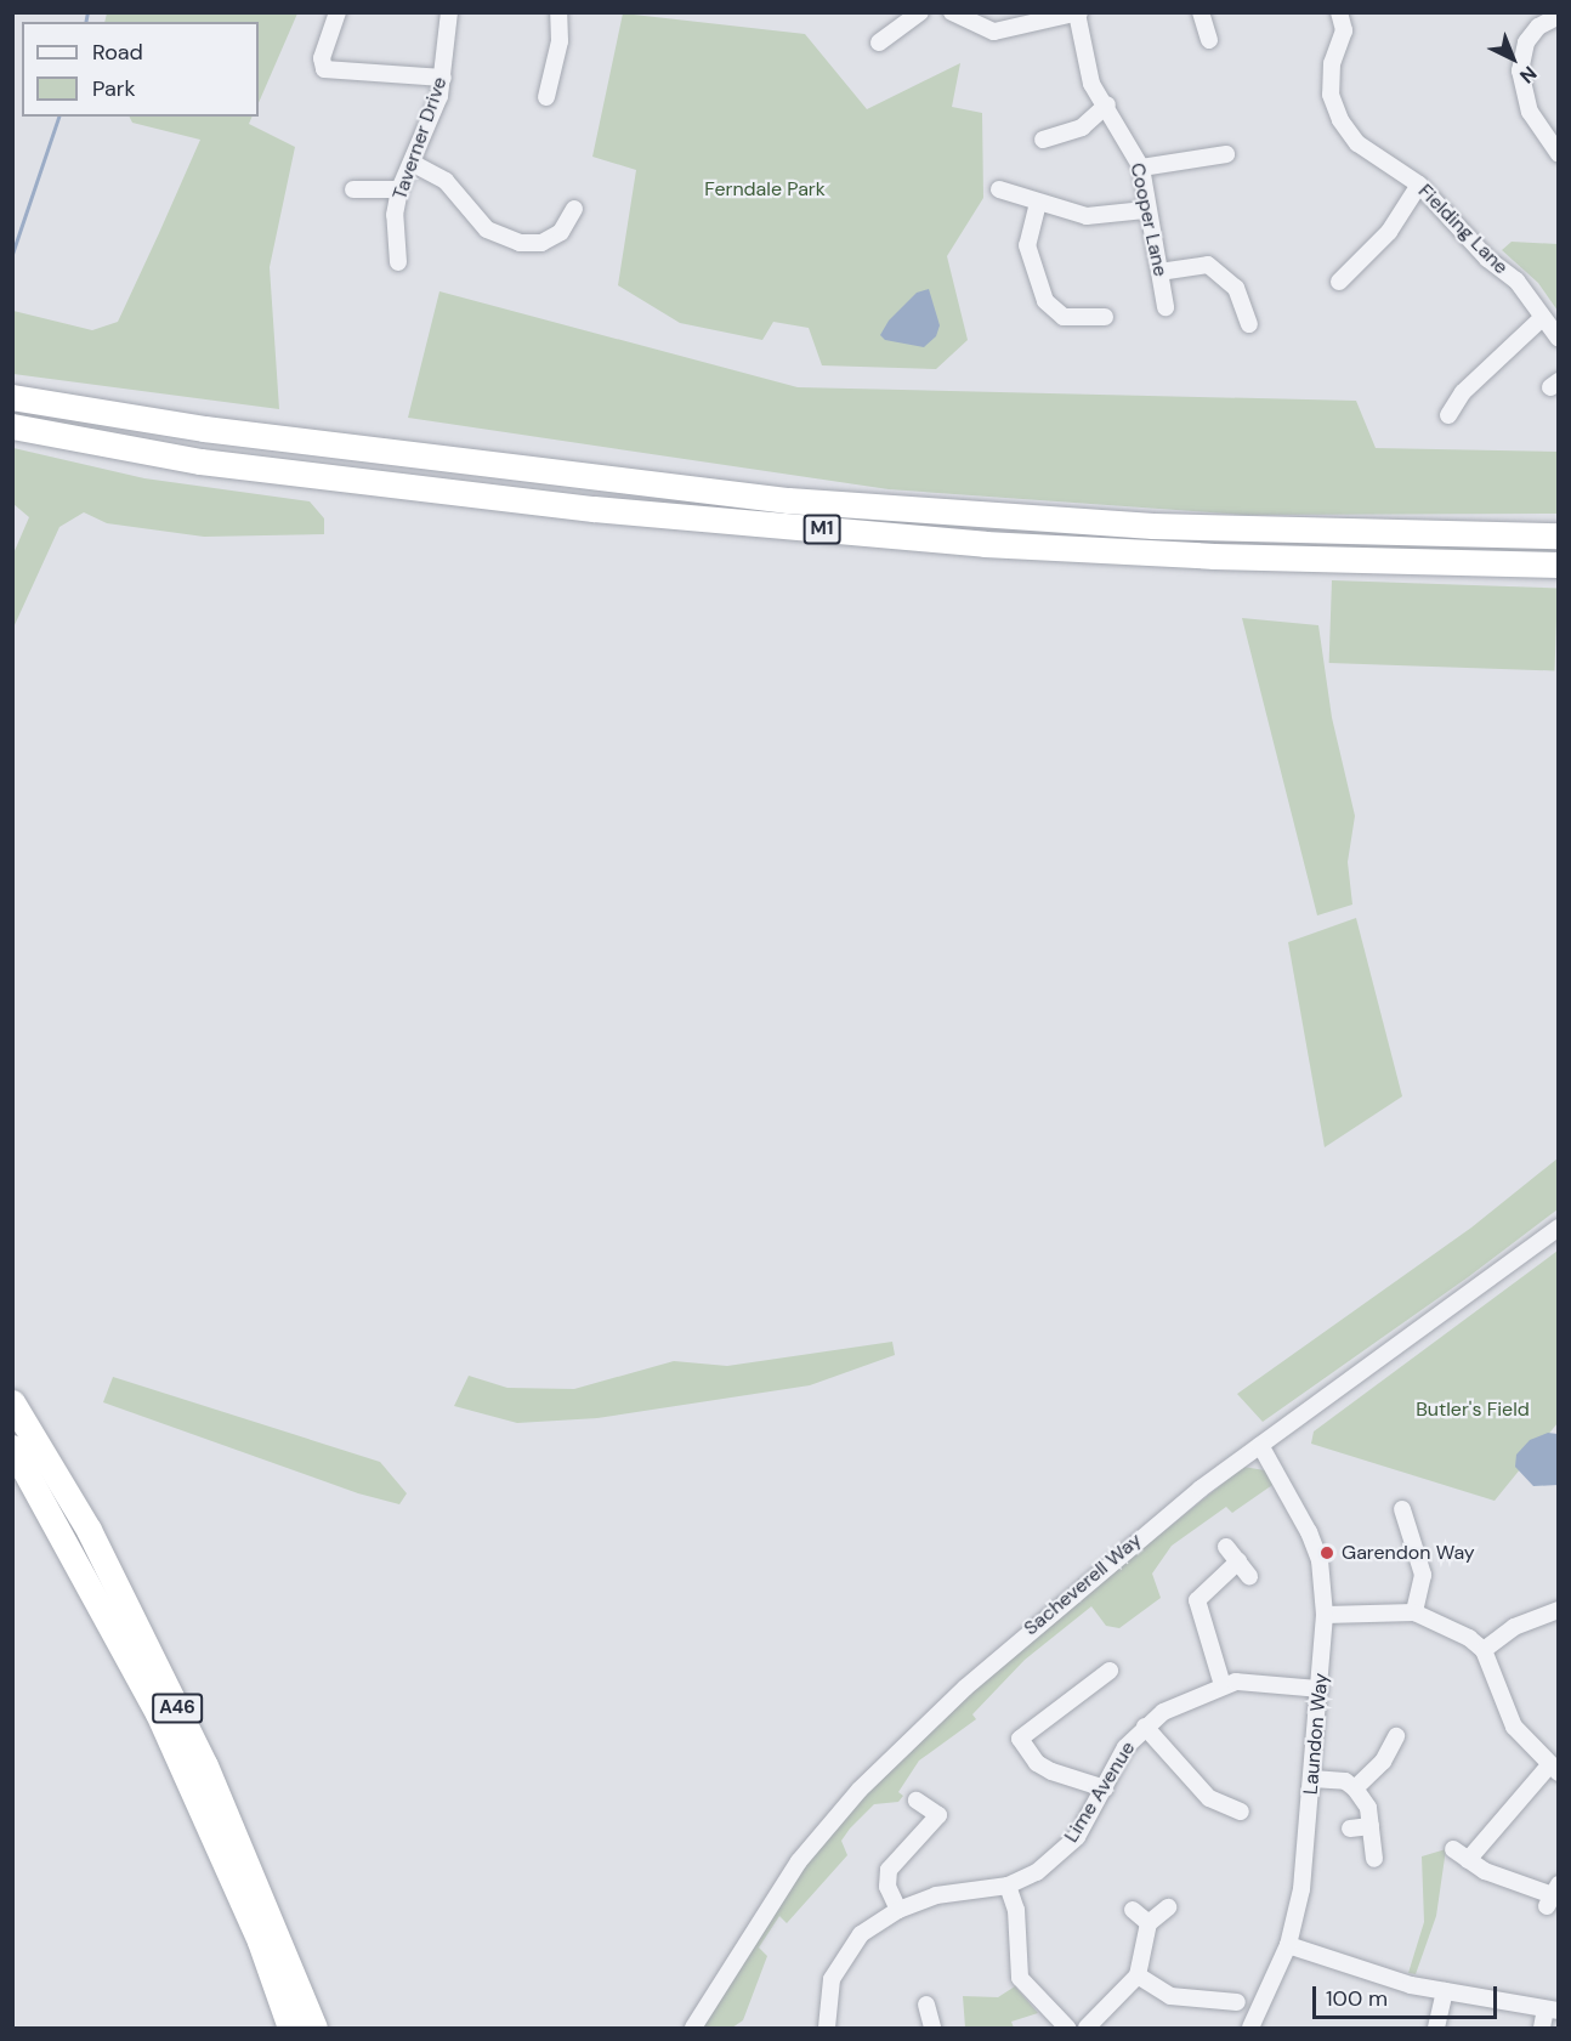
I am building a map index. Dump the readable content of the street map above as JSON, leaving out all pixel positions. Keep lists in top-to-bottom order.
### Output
{
  "streets": {
    "highway": ["M1", "A46"],
    "street": [
      "Taverner Drive",
      "Cooper Lane",
      "Fielding Lane",
      "Sacheverell Way",
      "Laundon Way",
      "Lime Avenue"
    ]
  },
  "crossings": [
    ["Sacheverell Way", "Laundon Way"],
    ["Laundon Way", "Lime Avenue"]
  ],
  "parks": ["Ferndale Park", "Butler's Field"],
  "places": ["Garendon Way"],
  "legend": ["Road", "Park"],
  "scale_bar": "100 m",
  "north": "bottom right"
}
